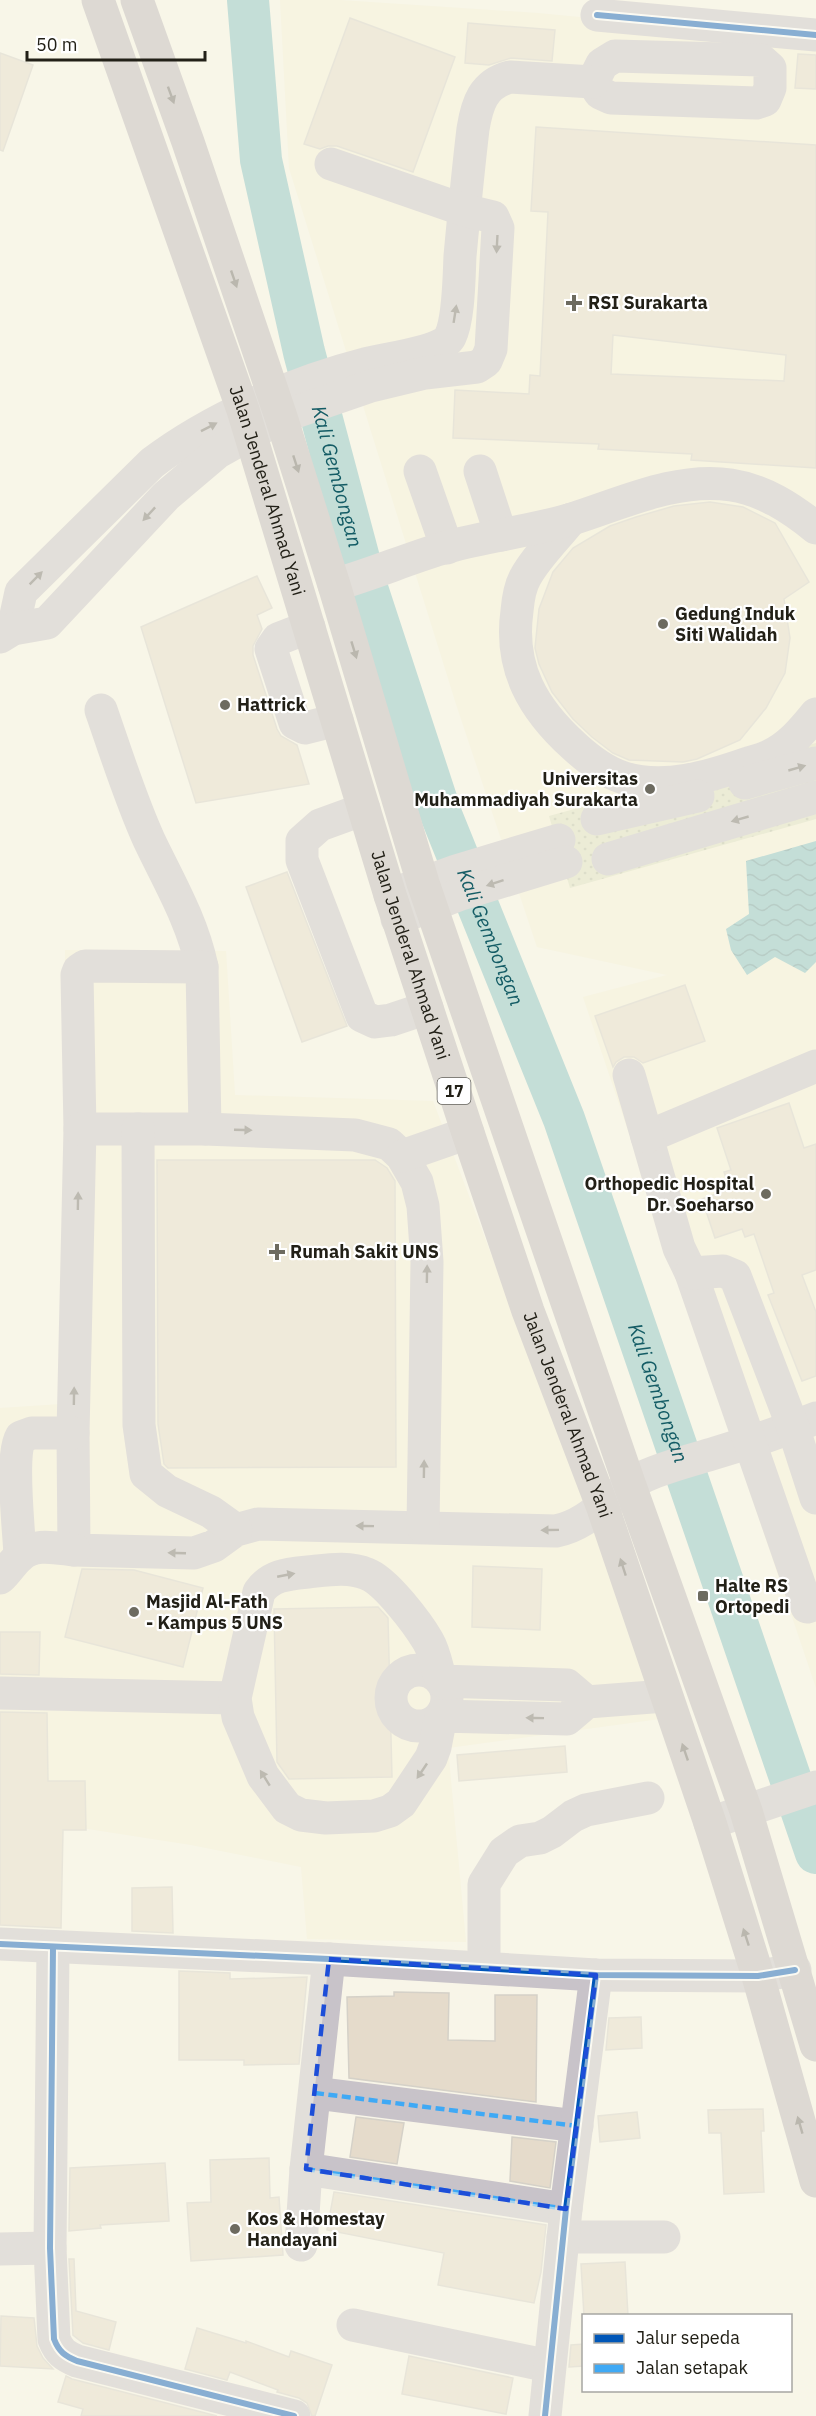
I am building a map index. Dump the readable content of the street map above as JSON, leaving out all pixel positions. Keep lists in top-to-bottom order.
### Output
{
  "streets": {
    "highway": ["Jalan Jenderal Ahmad Yani", "17"]
  },
  "water": ["Kali Gembongan"],
  "places": {
    "health": ["RSI Surakarta", "Rumah Sakit UNS"],
    "other": [
      "Gedung Induk Siti Walidah",
      "Hattrick",
      "Universitas Muhammadiyah Surakarta",
      "Orthopedic Hospital Dr. Soeharso",
      "Masjid Al-Fath - Kampus 5 UNS",
      "Kos & Homestay Handayani"
    ],
    "transit": ["Halte RS Ortopedi"]
  },
  "legend": ["Jalur sepeda", "Jalan setapak"],
  "scale_bar": "50 m"
}
